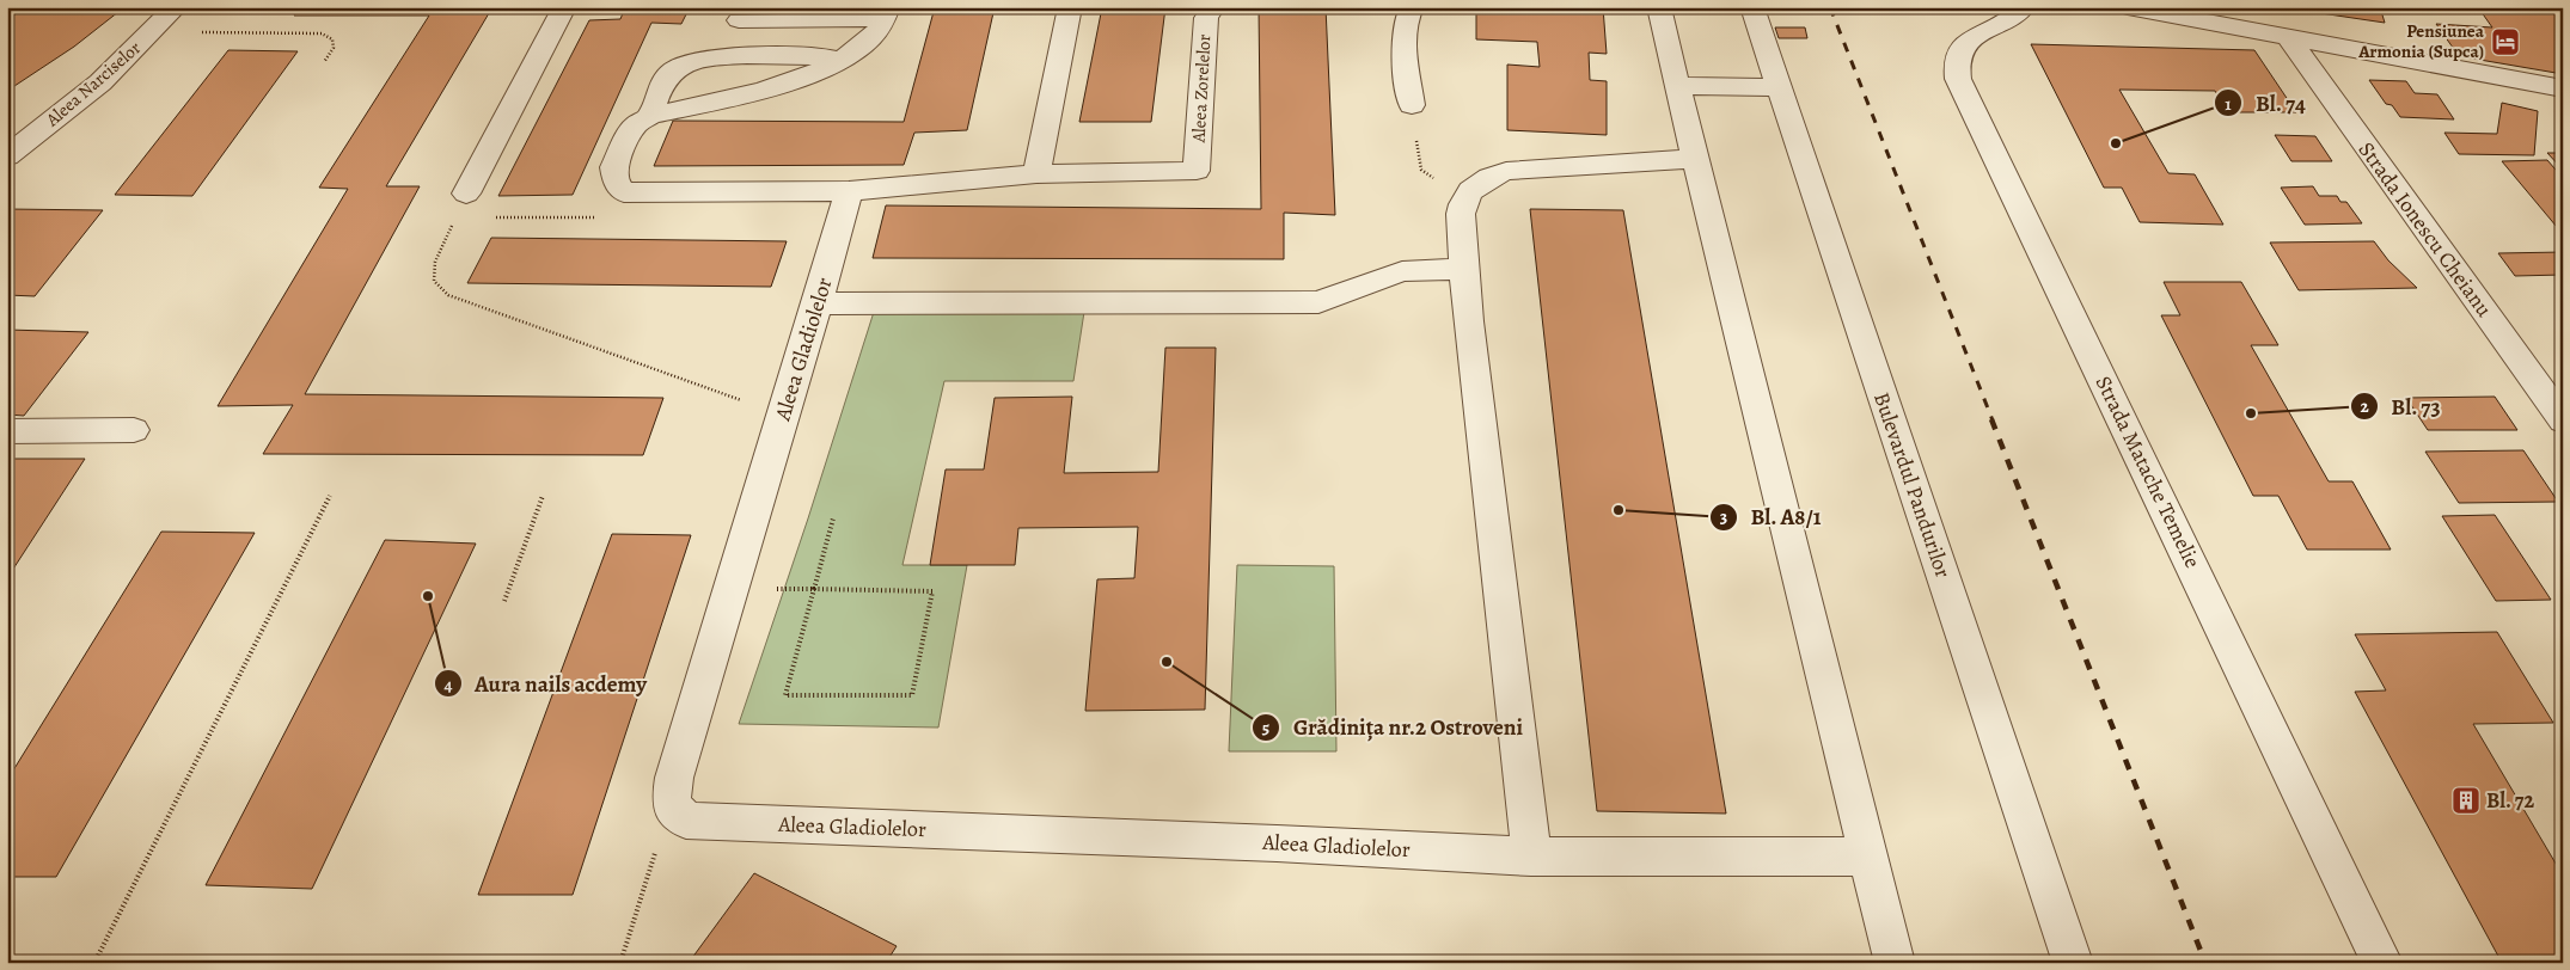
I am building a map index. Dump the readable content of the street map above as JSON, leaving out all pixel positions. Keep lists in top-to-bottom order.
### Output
{
  "streets": {
    "street": [
      "Aleea Narciselor",
      "Aleea Zorelelor",
      "Strada Ionescu Cheianu",
      "Aleea Gladiolelor",
      "Strada Matache Temelie",
      "Bulevardul Pandurilor"
    ]
  },
  "places": {
    "hotel": ["Pensiunea Armonia (Supca)"],
    "other": [
      "Bl. 74",
      "Bl. 73",
      "Bl. A8/1",
      "Aura nails acdemy",
      "Grădinița nr.2 Ostroveni"
    ],
    "building": ["Bl. 72"]
  }
}
